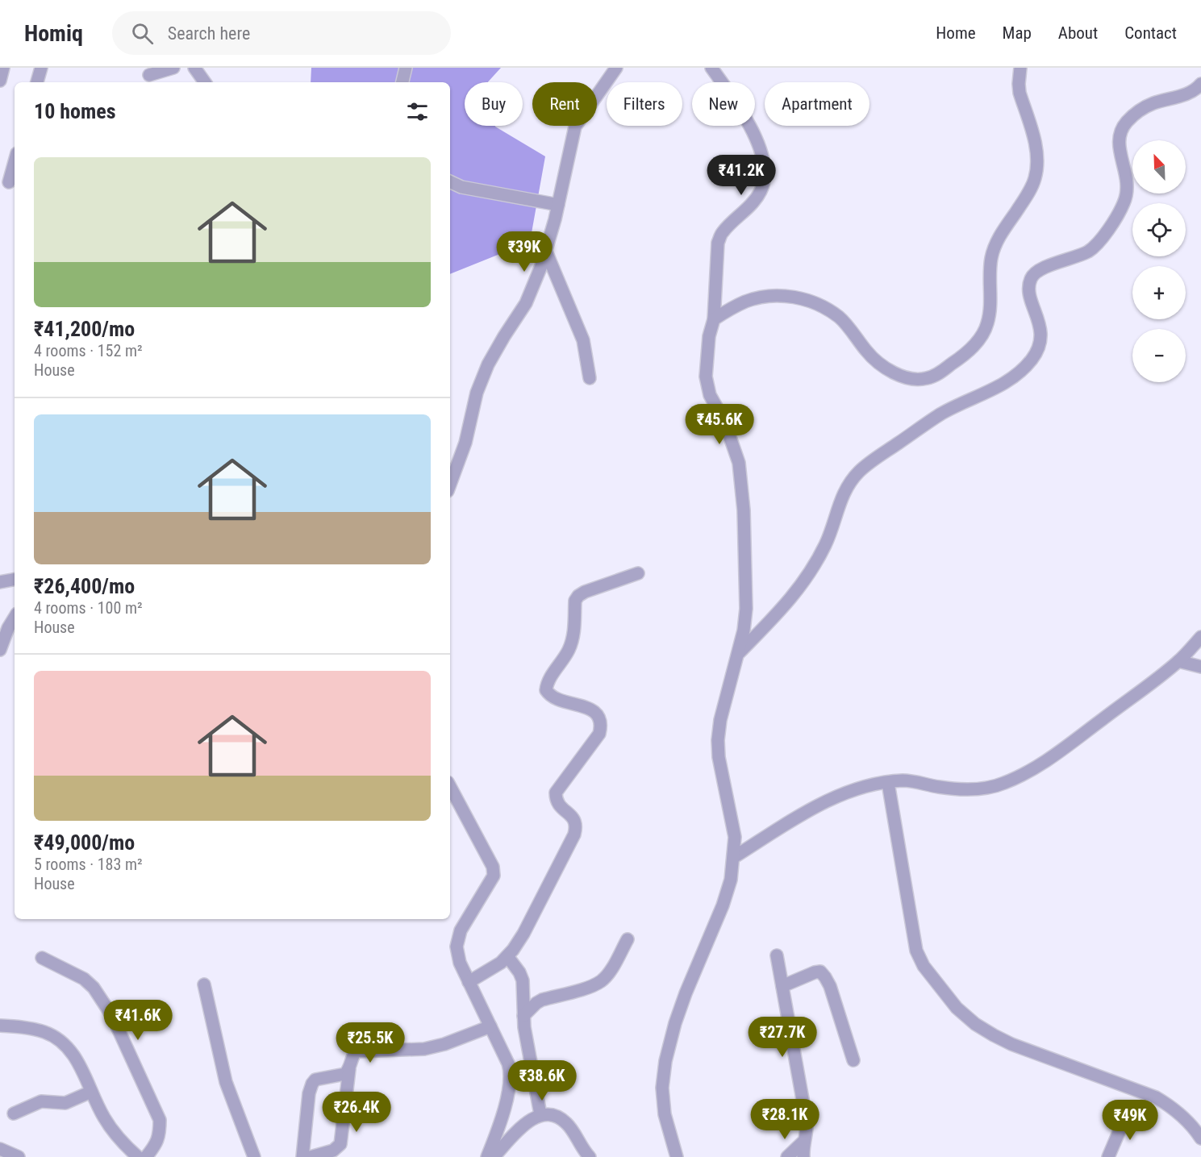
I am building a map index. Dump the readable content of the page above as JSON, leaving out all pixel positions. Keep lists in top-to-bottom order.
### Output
{
  "north": "top left",
  "page": {
    "header": "Homiq",
    "search": "Search here",
    "nav": [
      "Home",
      "Map",
      "About",
      "Contact"
    ],
    "chip": [
      "Buy",
      "Rent",
      "Filters",
      "New",
      "Apartment"
    ],
    "heading": "10 homes",
    "map_buttons": ["+", "−"],
    "list": [
      {
        "name": "₹41,200/mo",
        "note": "4 rooms · 152 m² · House"
      },
      {
        "name": "₹26,400/mo",
        "note": "4 rooms · 100 m² · House"
      },
      {
        "name": "₹49,000/mo",
        "note": "5 rooms · 183 m² · House"
      }
    ],
    "price": [
      "₹41.2K",
      "₹39K",
      "₹45.6K",
      "₹41.6K",
      "₹27.7K",
      "₹25.5K",
      "₹38.6K",
      "₹26.4K",
      "₹28.1K",
      "₹49K"
    ]
  }
}
